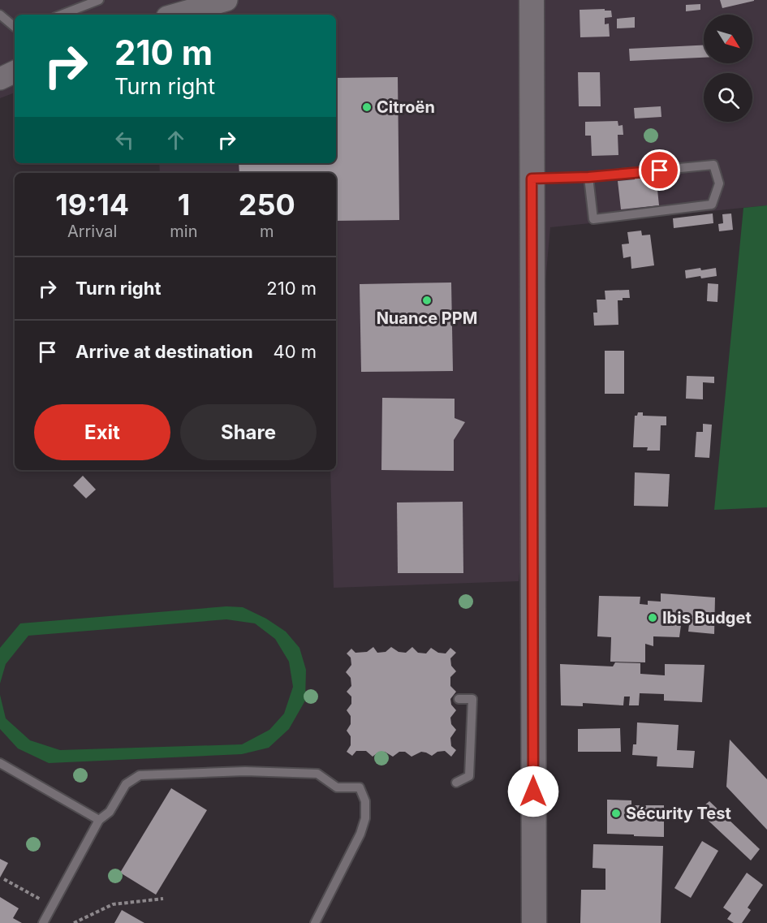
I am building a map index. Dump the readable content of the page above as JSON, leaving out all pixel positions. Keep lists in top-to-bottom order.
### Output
{
  "places": [
    "Citroën",
    "Nuance PPM",
    "Ibis Budget",
    "Sécurity Test"
  ],
  "north": "bottom right",
  "page": {
    "turn": ["210 m", "Turn right"],
    "eta": [
      "19:14",
      "Arrival",
      "1",
      "min",
      "250",
      "m"
    ],
    "list": [
      {
        "name": "Turn right",
        "value": "210 m"
      },
      {
        "name": "Arrive at destination",
        "value": "40 m"
      }
    ],
    "buttons": ["Exit", "Share"]
  }
}
